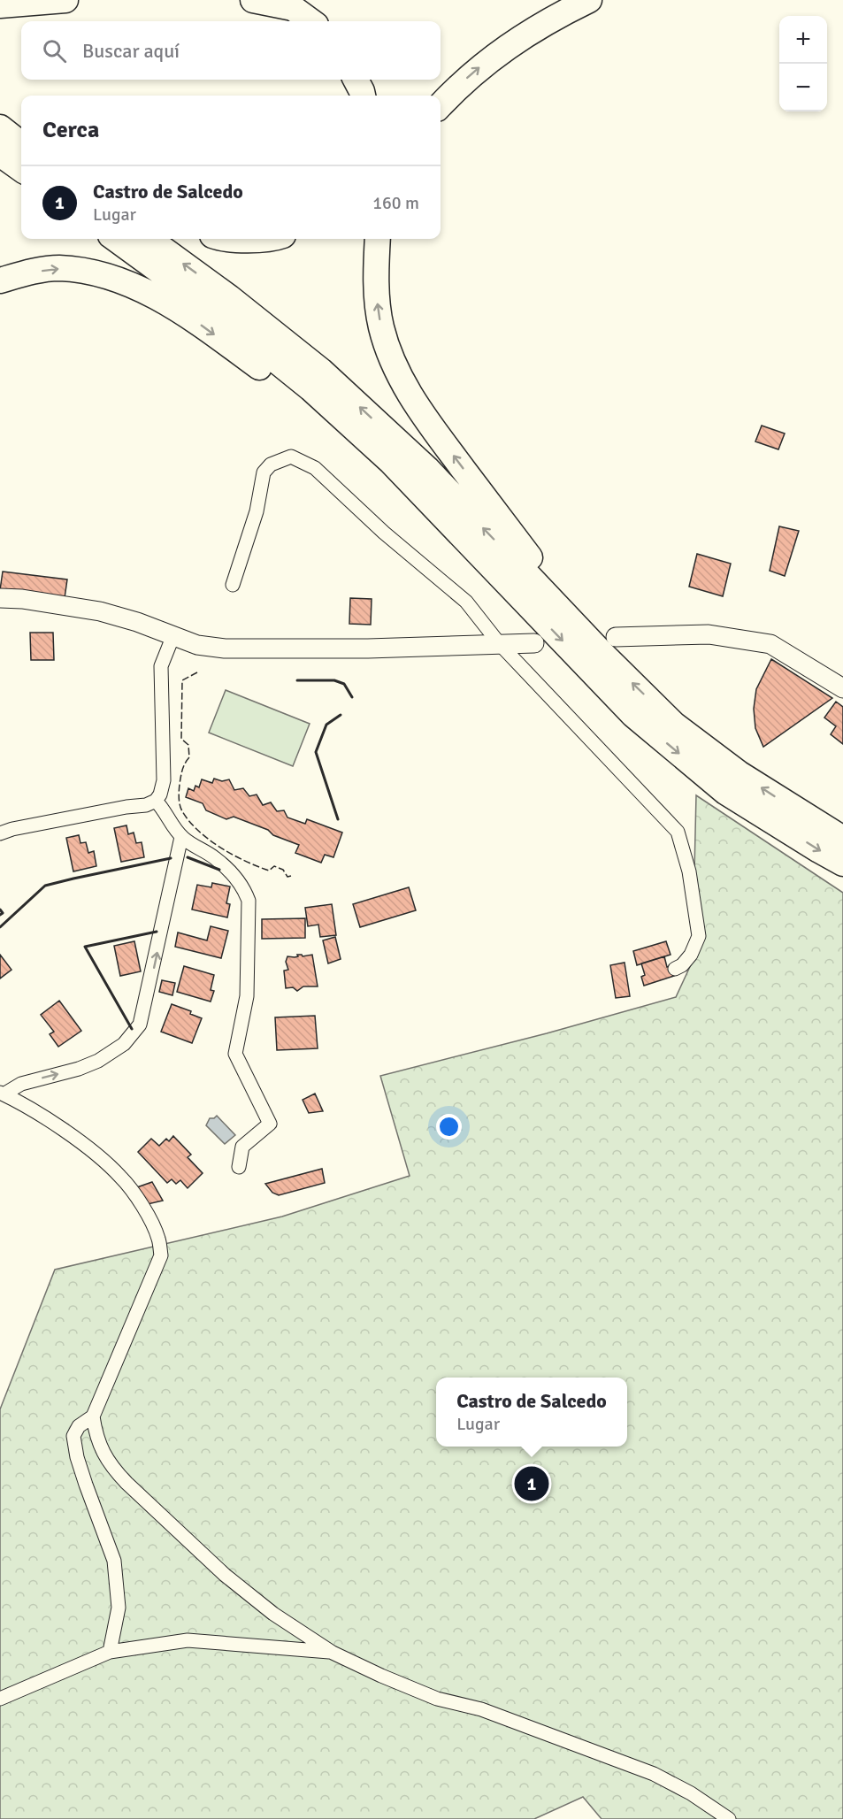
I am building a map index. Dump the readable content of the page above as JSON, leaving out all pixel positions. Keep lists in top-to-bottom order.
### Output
{
  "page": {
    "map_buttons": ["+", "−"],
    "search": "Buscar aquí",
    "heading": "Cerca",
    "list": [
      {
        "mark": "1",
        "name": "Castro de Salcedo",
        "note": "Lugar",
        "value": "160 m"
      }
    ],
    "popup": ["Castro de Salcedo", "Lugar"],
    "pins": "1"
  }
}
